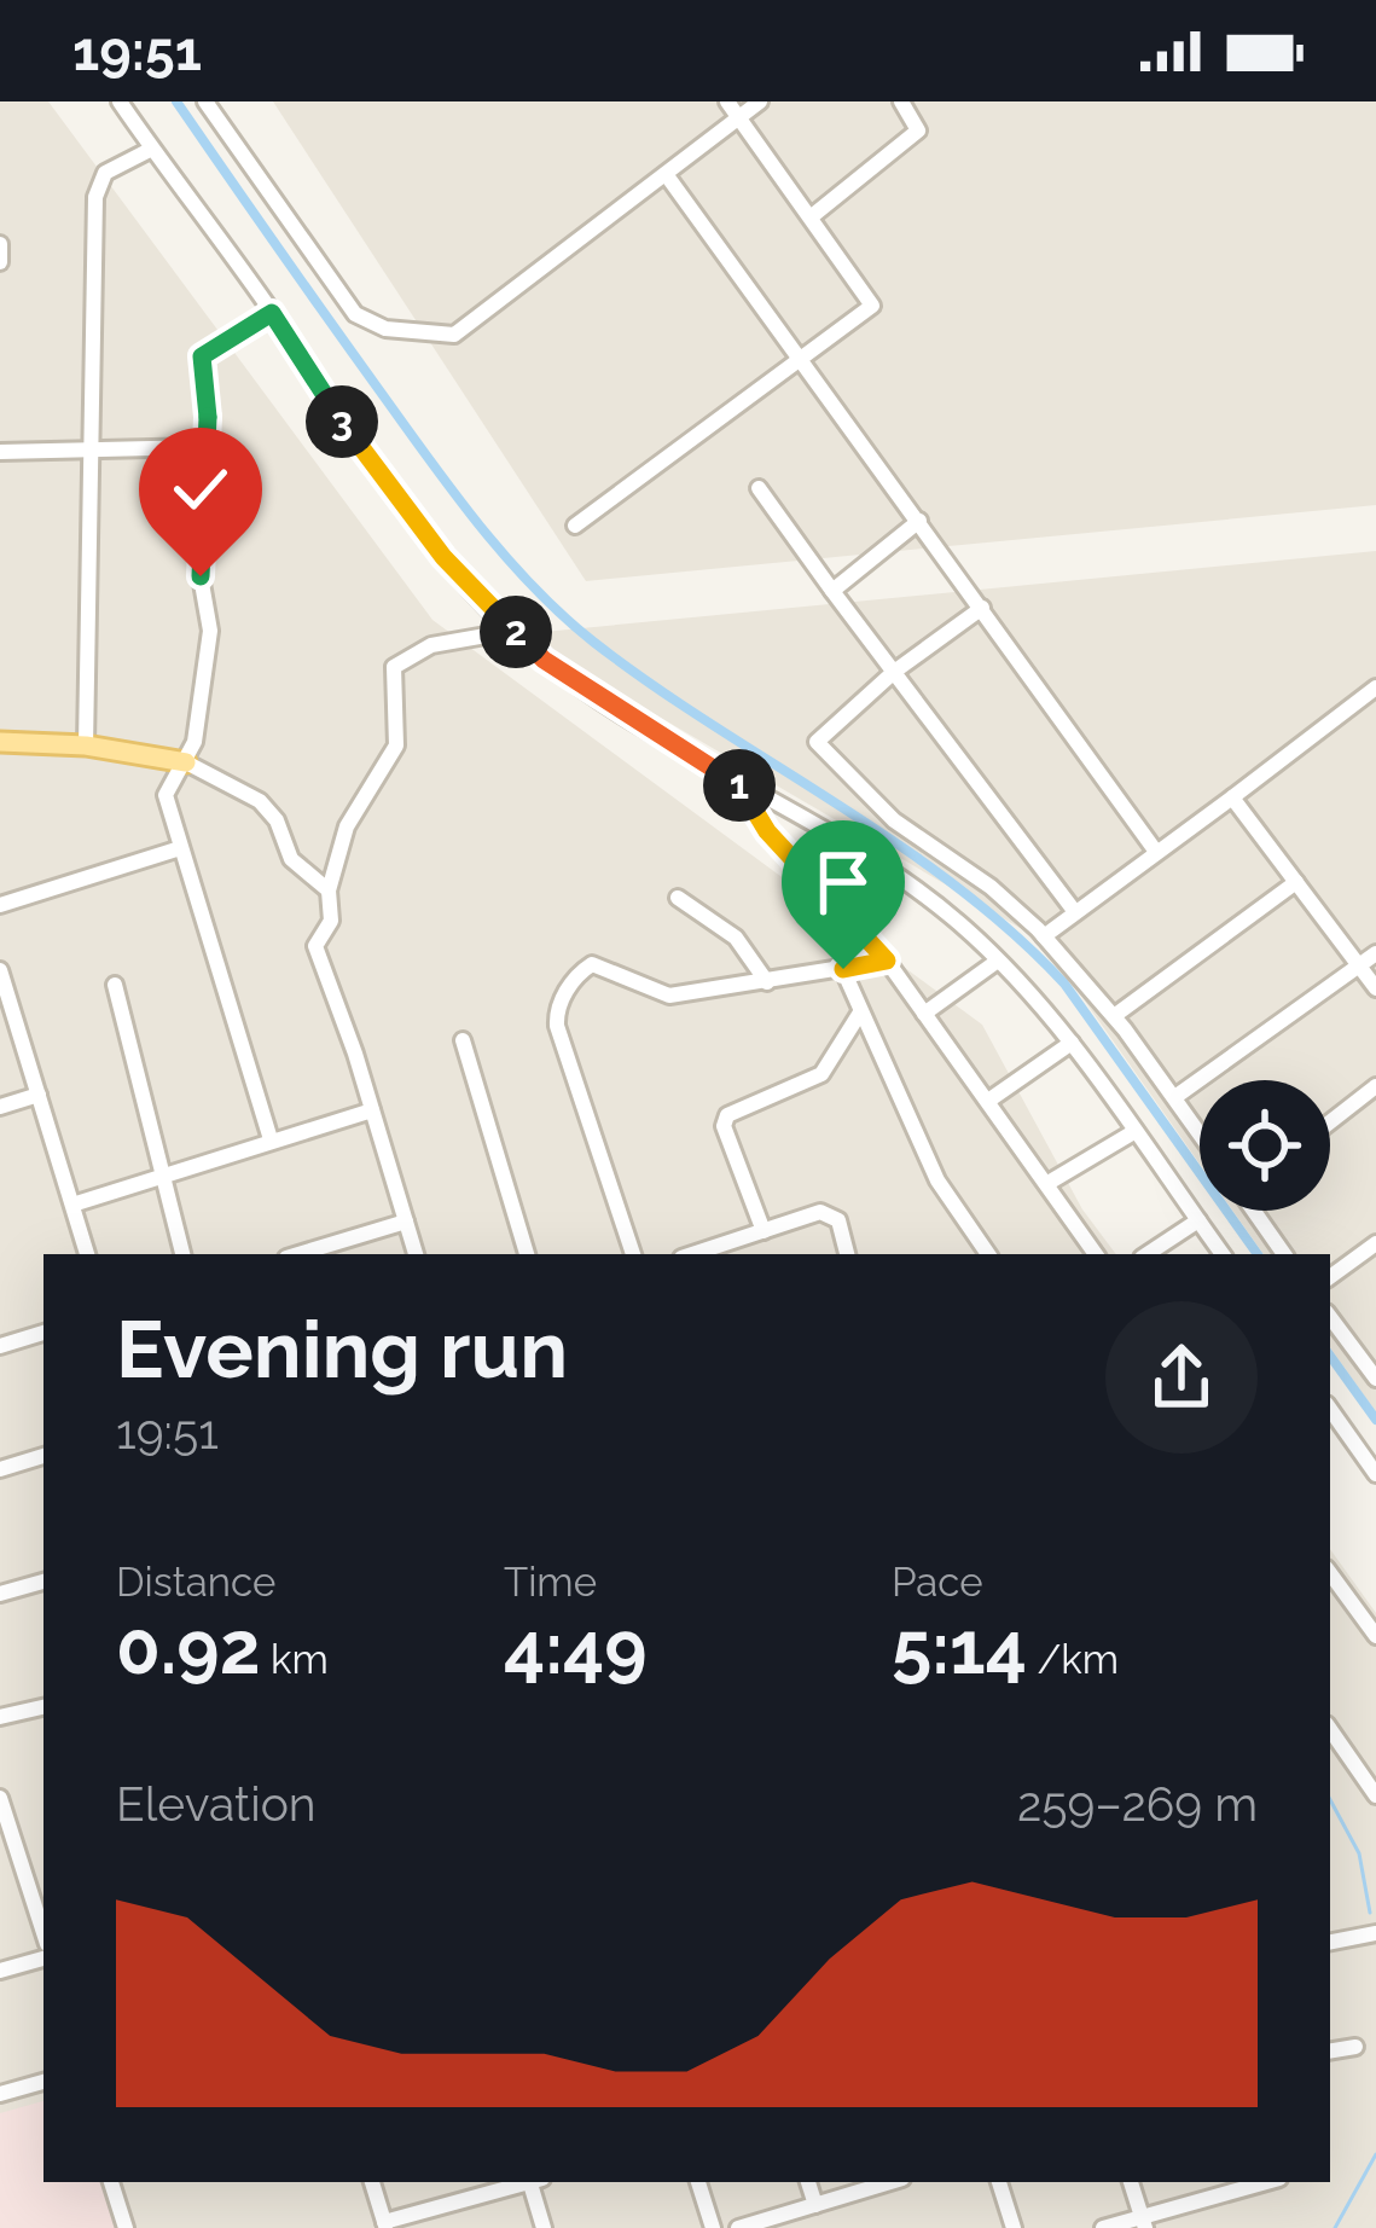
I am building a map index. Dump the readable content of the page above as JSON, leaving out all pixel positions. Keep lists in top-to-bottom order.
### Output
{
  "page": {
    "status": "19:51",
    "pins": ["3", "2", "1"],
    "heading": ["Evening run", "19:51"],
    "stats": [
      ["Distance", "0.92 km"],
      ["Time", "4:49"],
      ["Pace", "5:14 /km"]
    ],
    "chart": ["Elevation", "259–269 m"]
  }
}
